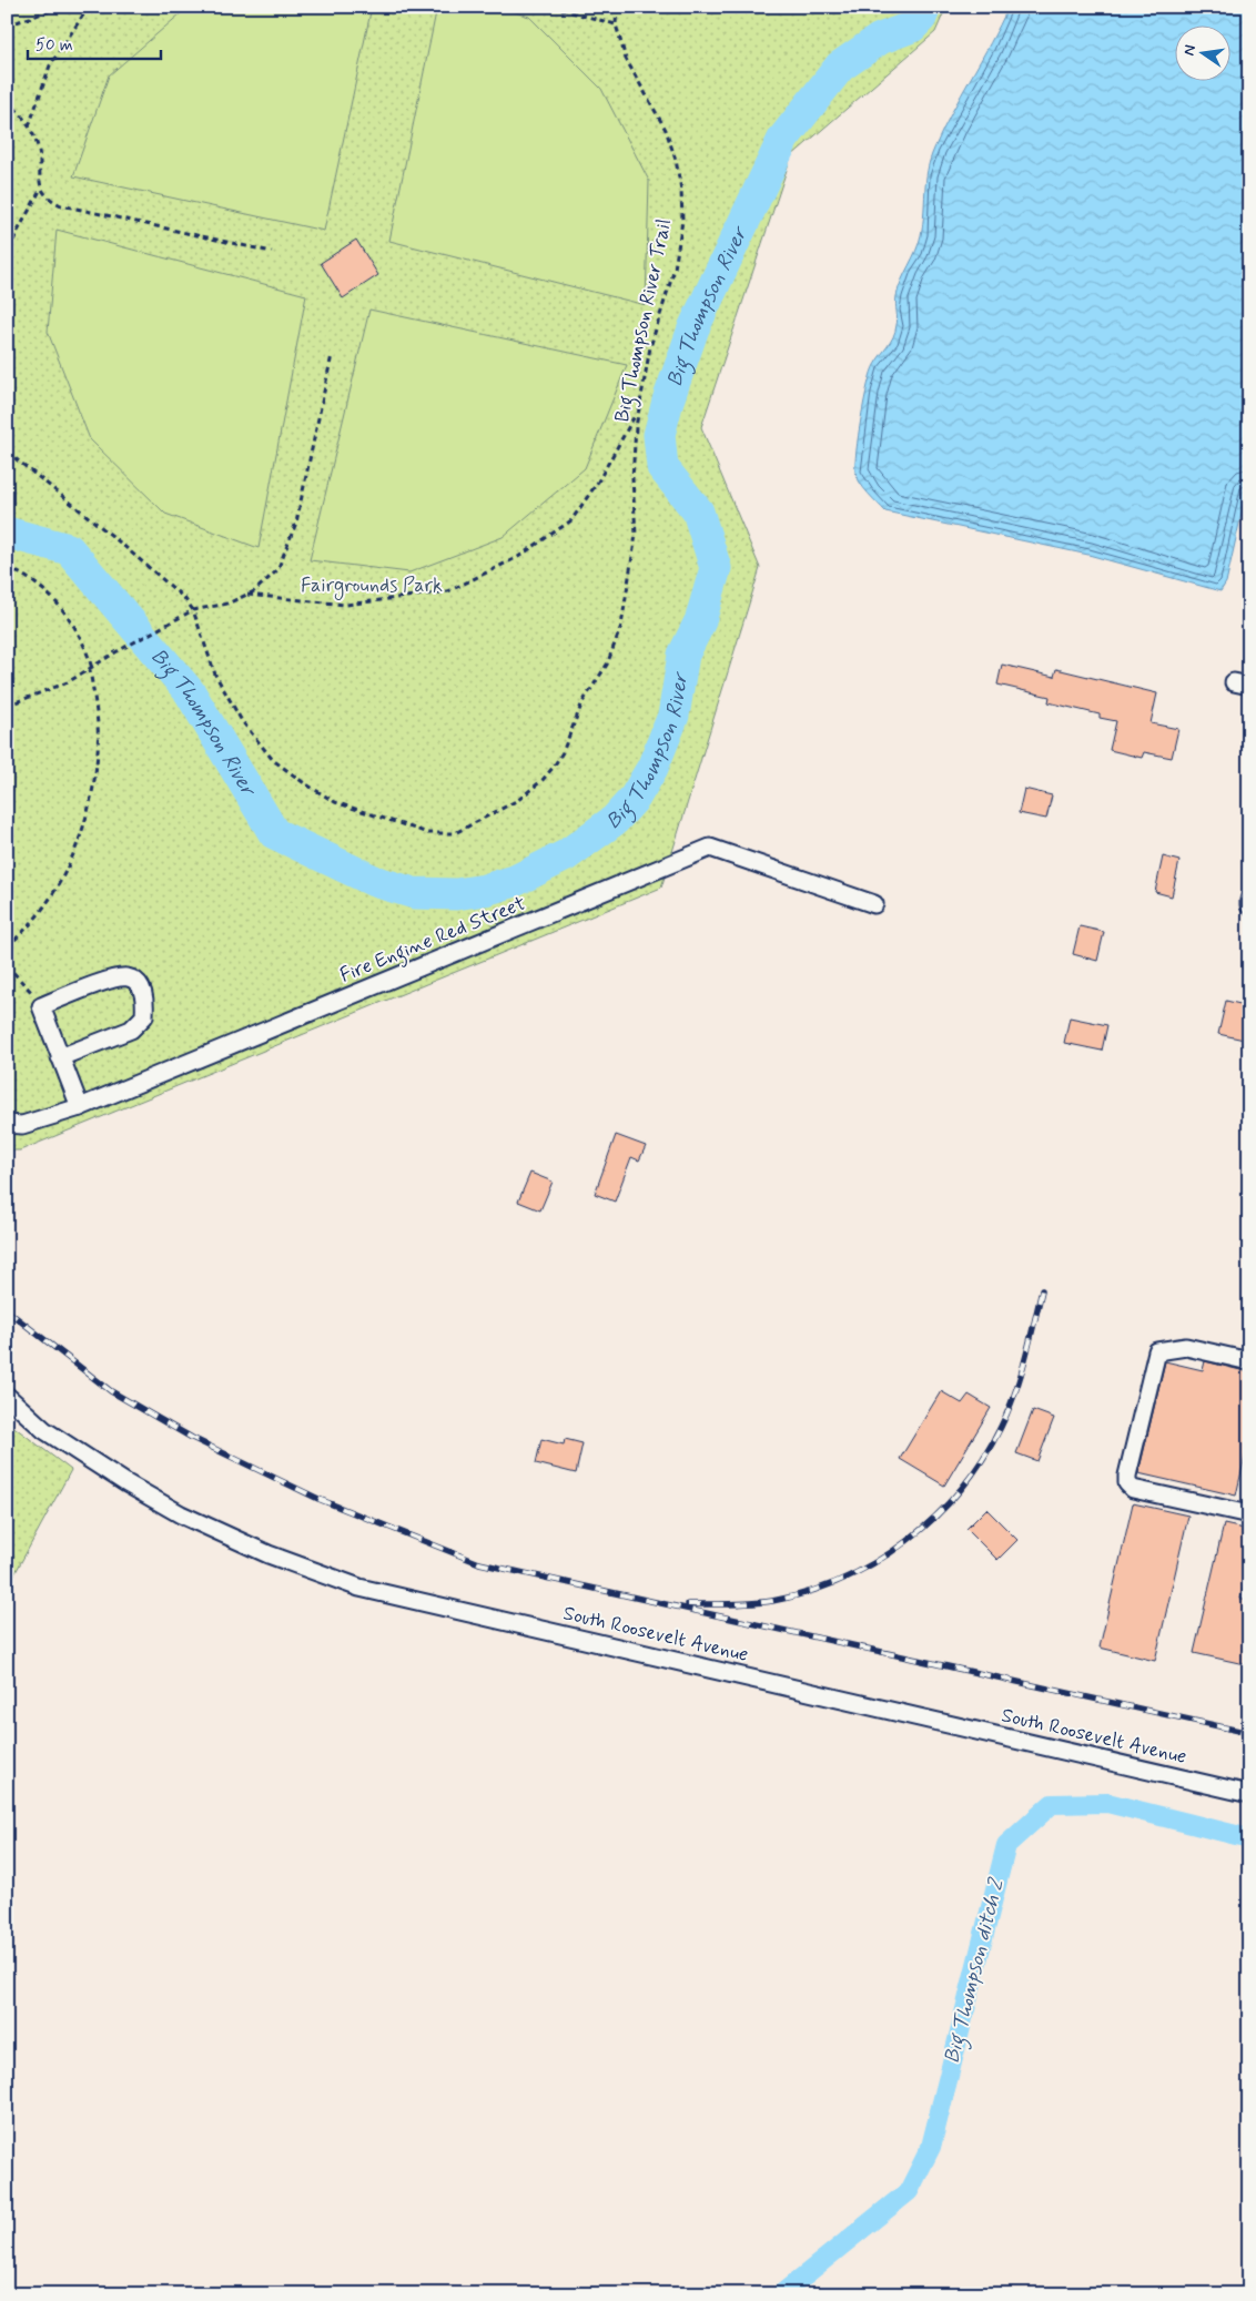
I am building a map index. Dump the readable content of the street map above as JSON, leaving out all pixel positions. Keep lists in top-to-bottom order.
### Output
{
  "streets": {
    "street": ["Fire Engine Red Street", "South Roosevelt Avenue"],
    "path": ["Big Thompson River Trail"]
  },
  "water": ["Big Thompson River", "Big Thompson ditch 2"],
  "parks": ["Fairgrounds Park"],
  "scale_bar": "50 m",
  "north": "left"
}
